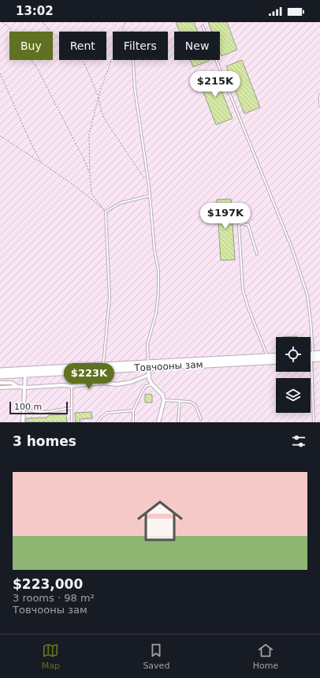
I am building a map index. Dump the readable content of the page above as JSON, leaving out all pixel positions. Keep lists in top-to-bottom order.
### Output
{
  "streets": {
    "highway": ["Товчооны зам"]
  },
  "scale_bar": "100 m",
  "page": {
    "status": "13:02",
    "chip": [
      "Buy",
      "Rent",
      "Filters",
      "New"
    ],
    "price": ["$215K", "$197K", "$223K"],
    "scale": "100 m",
    "heading": "3 homes",
    "list": [
      {
        "name": "$223,000",
        "note": "3 rooms · 98 m² · Товчооны зам"
      }
    ],
    "tabs": ["Map", "Saved", "Home"]
  }
}
